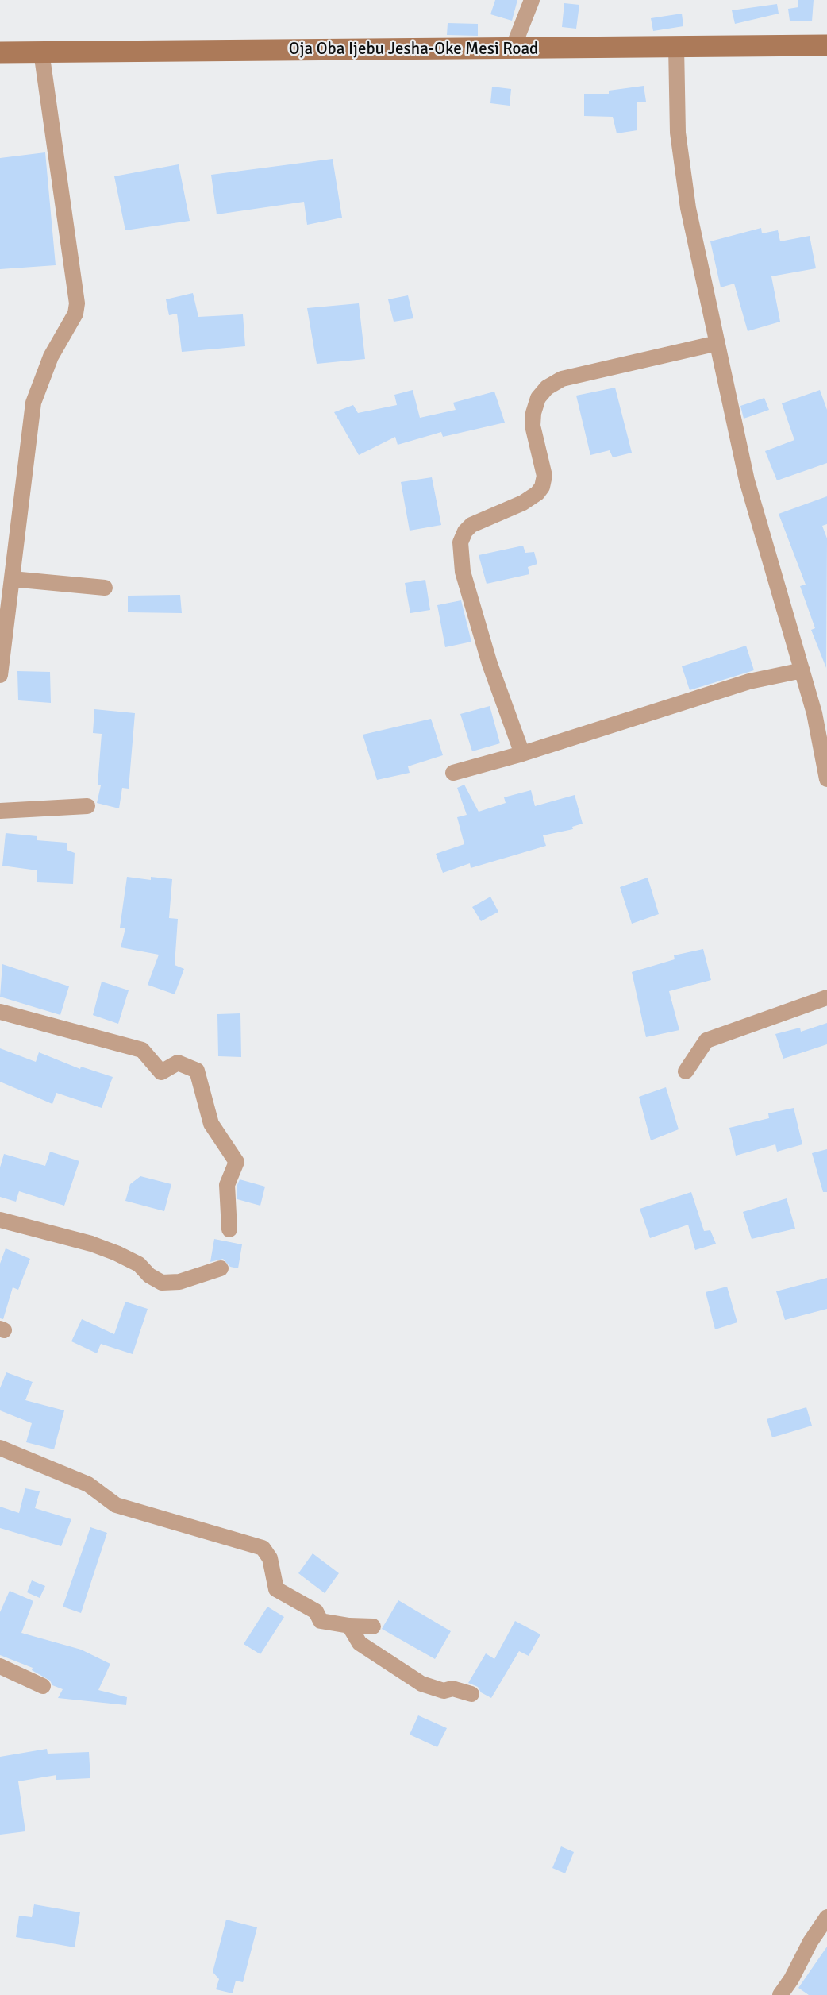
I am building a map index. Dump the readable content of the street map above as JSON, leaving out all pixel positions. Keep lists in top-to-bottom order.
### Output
{
  "streets": {
    "main road": ["Oja Oba Ijebu Jesha-Oke Mesi Road"]
  }
}
